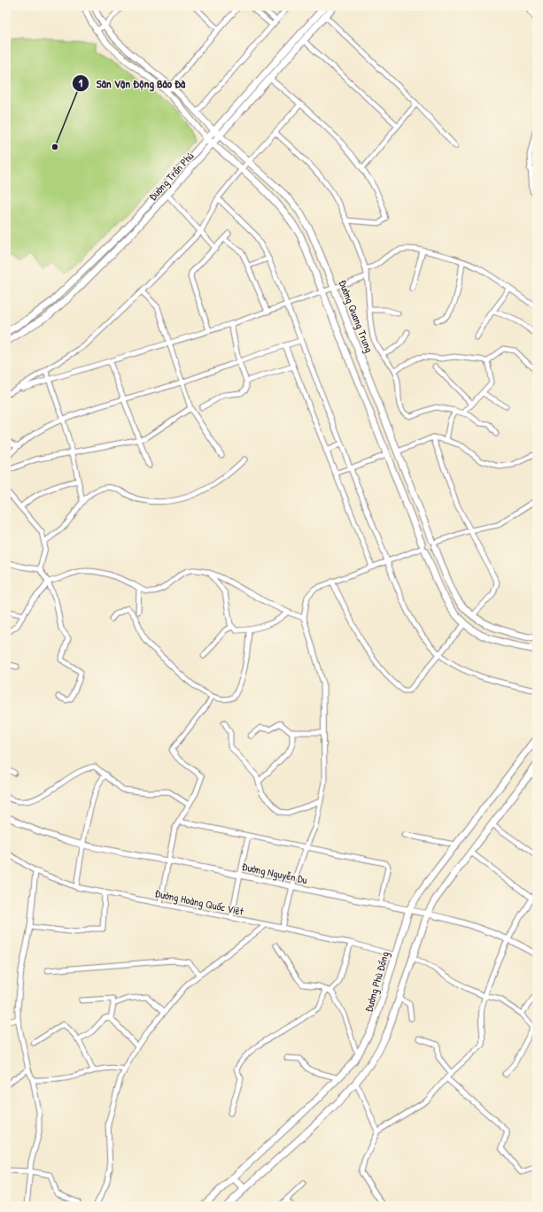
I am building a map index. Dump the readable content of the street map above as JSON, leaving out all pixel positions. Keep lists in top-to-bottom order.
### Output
{
  "streets": {
    "main road": ["Đường Trần Phú", "Đường Quang Trung", "Đường Phù Đổng"],
    "street": ["Đường Nguyễn Du", "Đường Hoàng Quốc Việt"]
  },
  "crossings": [
    ["Đường Trần Phú", "Đường Quang Trung"],
    ["Đường Nguyễn Du", "Đường Phù Đổng"],
    ["Đường Hoàng Quốc Việt", "Đường Phù Đổng"]
  ],
  "places": ["Sân Vận Động Bảo Đà"]
}
